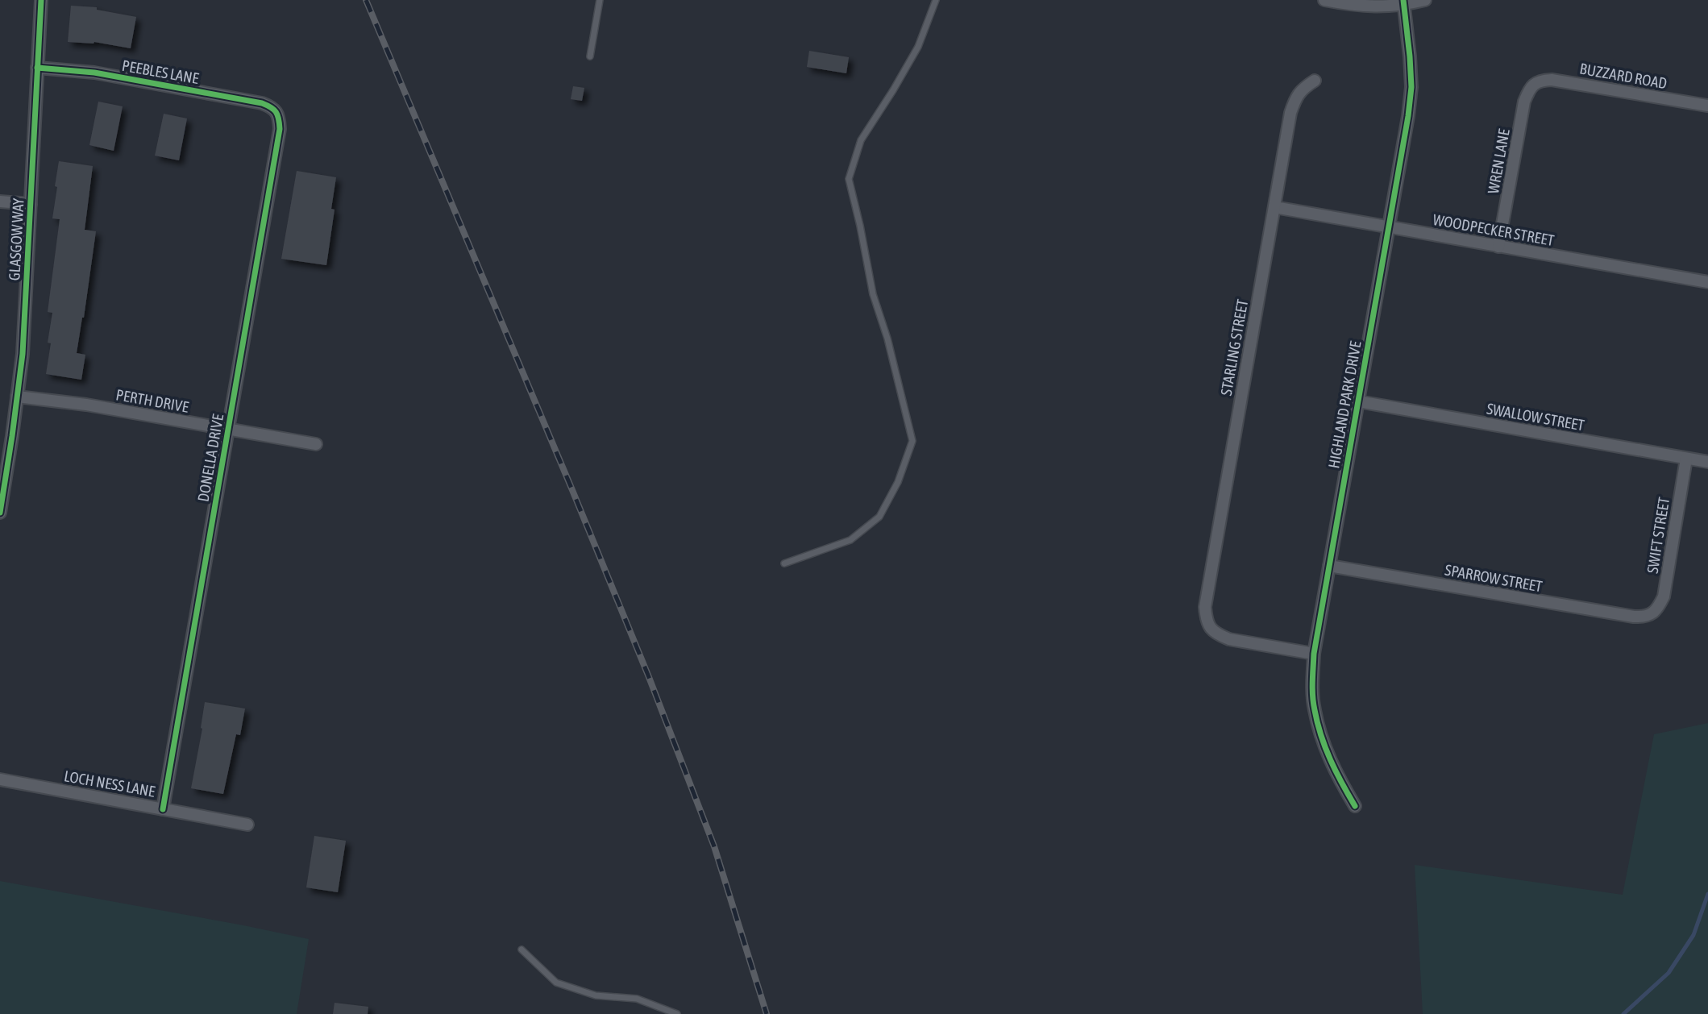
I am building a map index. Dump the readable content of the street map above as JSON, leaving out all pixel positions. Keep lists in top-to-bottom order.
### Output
{
  "streets": {
    "street": [
      "PEEBLES LANE",
      "BUZZARD ROAD",
      "WREN LANE",
      "WOODPECKER STREET",
      "GLASGOW WAY",
      "STARLING STREET",
      "PERTH DRIVE",
      "HIGHLAND PARK DRIVE",
      "SWALLOW STREET",
      "DONELLA DRIVE",
      "SWIFT STREET",
      "SPARROW STREET",
      "LOCH NESS LANE"
    ]
  },
  "crossings": [
    ["PEEBLES LANE", "GLASGOW WAY"],
    ["PEEBLES LANE", "DONELLA DRIVE"],
    ["BUZZARD ROAD", "WREN LANE"],
    ["WREN LANE", "WOODPECKER STREET"],
    ["WOODPECKER STREET", "STARLING STREET"],
    ["WOODPECKER STREET", "HIGHLAND PARK DRIVE"],
    ["GLASGOW WAY", "PERTH DRIVE"],
    ["STARLING STREET", "HIGHLAND PARK DRIVE"],
    ["PERTH DRIVE", "DONELLA DRIVE"],
    ["HIGHLAND PARK DRIVE", "SWALLOW STREET"],
    ["HIGHLAND PARK DRIVE", "SPARROW STREET"],
    ["SWALLOW STREET", "SWIFT STREET"],
    ["DONELLA DRIVE", "LOCH NESS LANE"],
    ["SWIFT STREET", "SPARROW STREET"]
  ]
}
